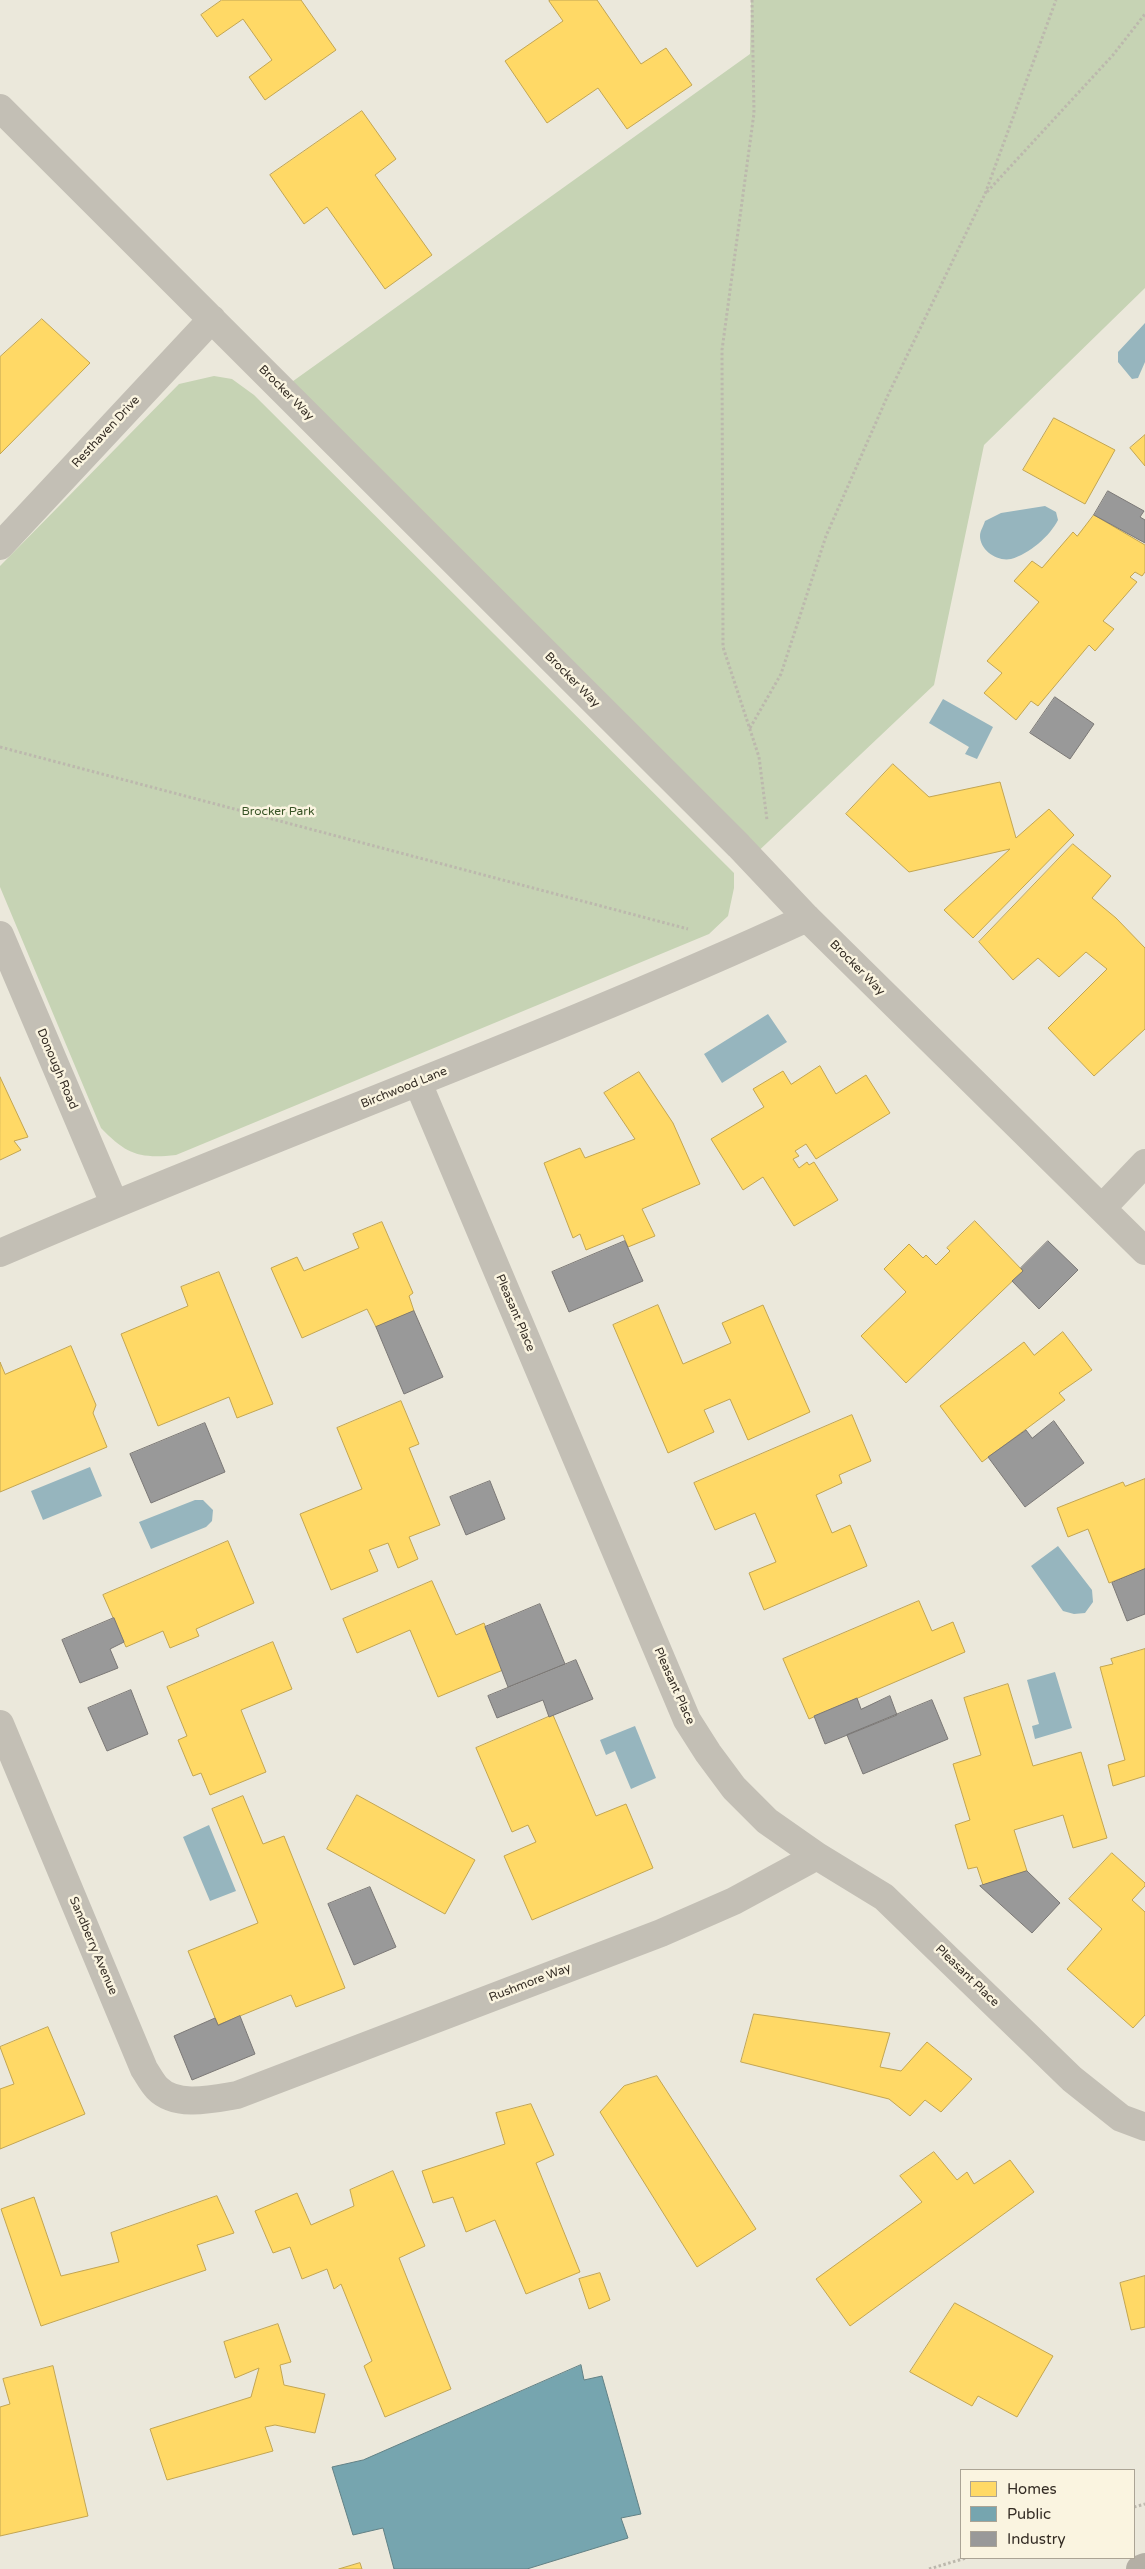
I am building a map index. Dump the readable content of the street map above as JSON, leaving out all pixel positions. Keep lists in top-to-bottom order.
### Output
{
  "streets": {
    "street": [
      "Brocker Way",
      "Resthaven Drive",
      "Donough Road",
      "Birchwood Lane",
      "Pleasant Place",
      "Sandberry Avenue",
      "Rushmore Way"
    ]
  },
  "crossings": [
    ["Brocker Way", "Resthaven Drive"],
    ["Brocker Way", "Birchwood Lane"],
    ["Donough Road", "Birchwood Lane"],
    ["Birchwood Lane", "Pleasant Place"],
    ["Pleasant Place", "Rushmore Way"],
    ["Sandberry Avenue", "Rushmore Way"]
  ],
  "parks": ["Brocker Park"],
  "legend": ["Homes", "Public", "Industry"]
}
